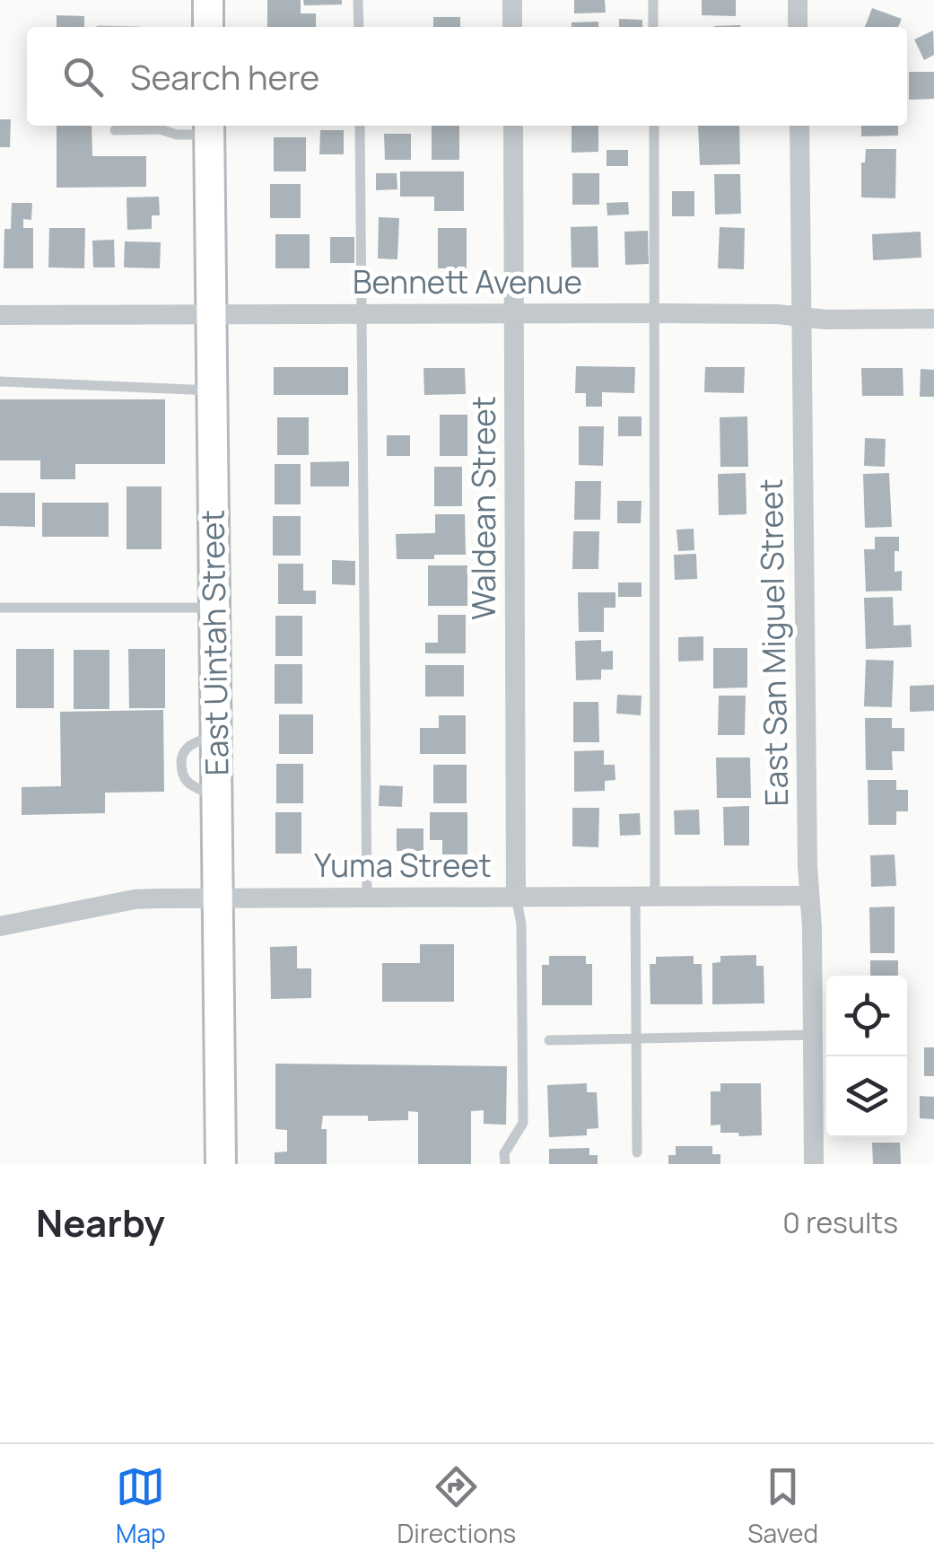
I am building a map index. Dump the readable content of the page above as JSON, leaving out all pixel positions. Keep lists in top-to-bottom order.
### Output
{
  "streets": {
    "main road": ["East Uintah Street"],
    "street": [
      "Bennett Avenue",
      "Waldean Street",
      "East San Miguel Street",
      "Yuma Street"
    ]
  },
  "crossings": [
    ["Bennett Avenue", "Waldean Street"],
    ["Bennett Avenue", "East Uintah Street"],
    ["Bennett Avenue", "East San Miguel Street"],
    ["Waldean Street", "Yuma Street"],
    ["East Uintah Street", "Yuma Street"],
    ["East San Miguel Street", "Yuma Street"]
  ],
  "page": {
    "search": "Search here",
    "heading": ["Nearby", "0 results"],
    "nav": ["Map", "Directions", "Saved"]
  }
}
